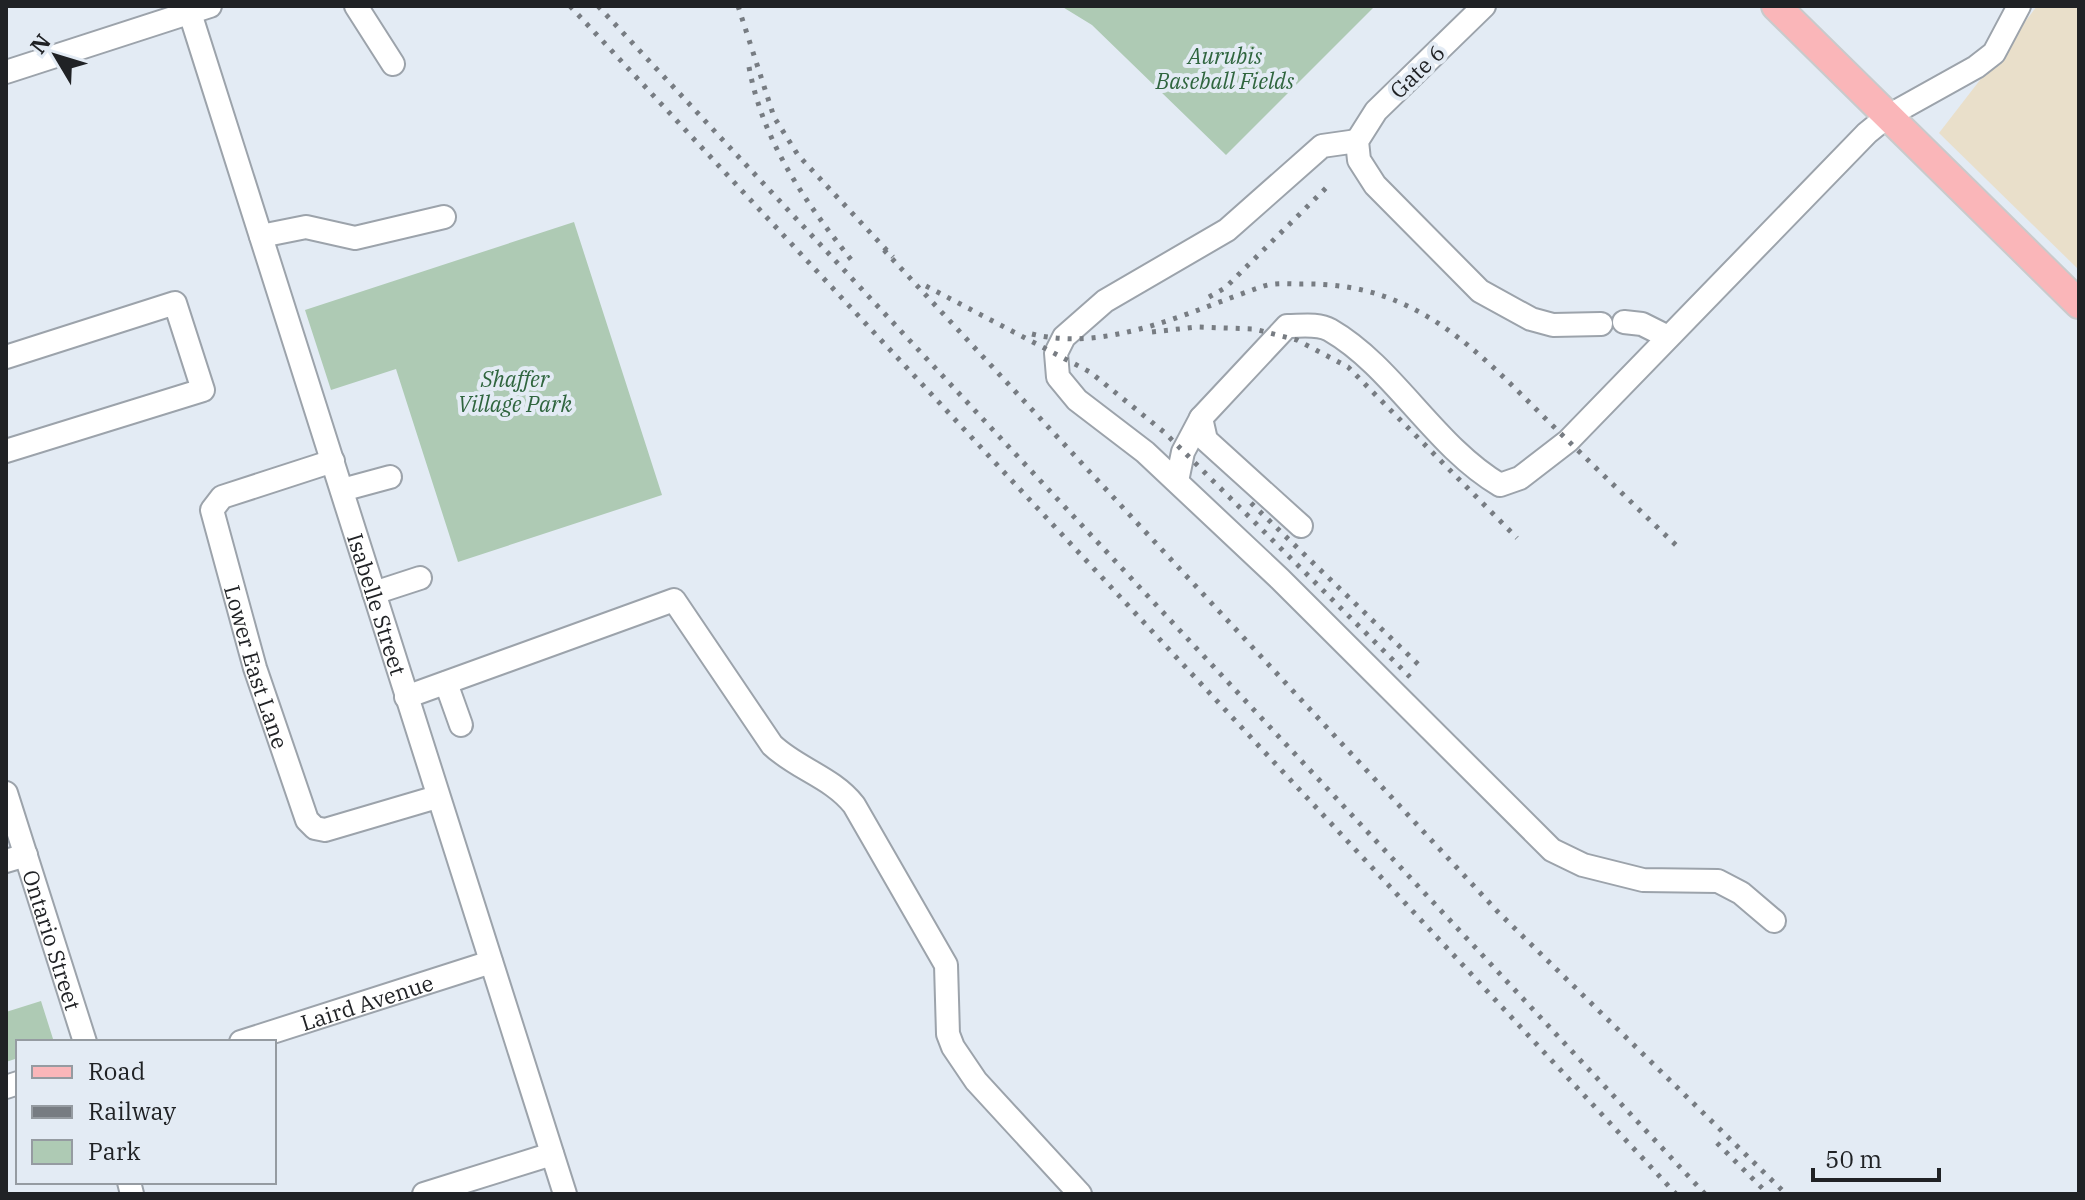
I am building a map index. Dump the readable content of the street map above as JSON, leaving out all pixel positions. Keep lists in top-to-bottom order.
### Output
{
  "streets": {
    "street": [
      "Gate 6",
      "Isabelle Street",
      "Lower East Lane",
      "Ontario Street",
      "Laird Avenue"
    ]
  },
  "crossings": [
    ["Isabelle Street", "Lower East Lane"],
    ["Isabelle Street", "Laird Avenue"]
  ],
  "parks": ["Aurubis Baseball Fields", "Shaffer Village Park"],
  "legend": ["Road", "Railway", "Park"],
  "scale_bar": "50 m",
  "north": "top left"
}
